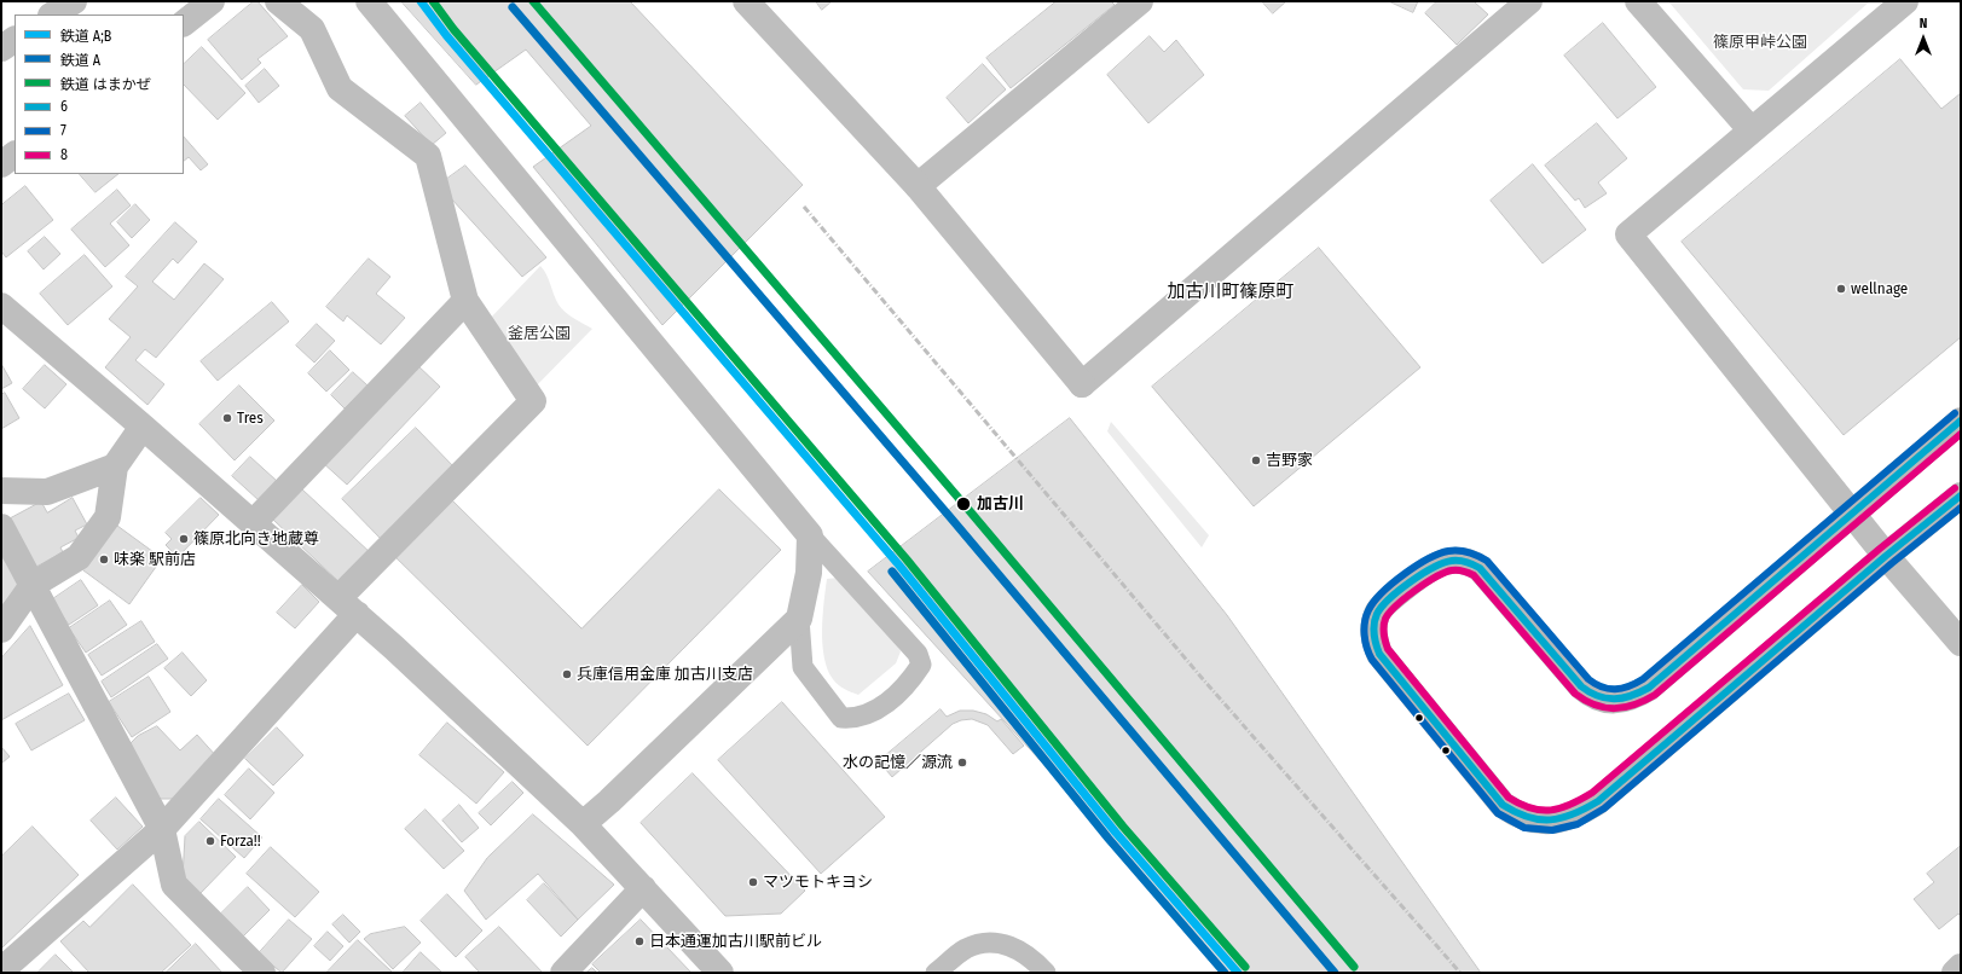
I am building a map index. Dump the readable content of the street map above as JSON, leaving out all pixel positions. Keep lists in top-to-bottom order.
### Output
{
  "districts": ["加古川町篠原町"],
  "parks": ["篠原甲峠公園", "釜居公園"],
  "places": [
    "wellnage",
    "Tres",
    "吉野家",
    "加古川",
    "篠原北向き地蔵尊",
    "味楽 駅前店",
    "兵庫信用金庫 加古川支店",
    "水の記憶／源流",
    "Forza!!",
    "マツモトキヨシ",
    "日本通運加古川駅前ビル"
  ],
  "lines": [
    "rail line A;B",
    "rail line はまかぜ",
    "rail line A",
    "transit line 7",
    "transit line 6",
    "transit line 8"
  ],
  "legend": [
    "鉄道 A;B",
    "鉄道 A",
    "鉄道 はまかぜ",
    "6",
    "7",
    "8"
  ],
  "north": "top"
}
